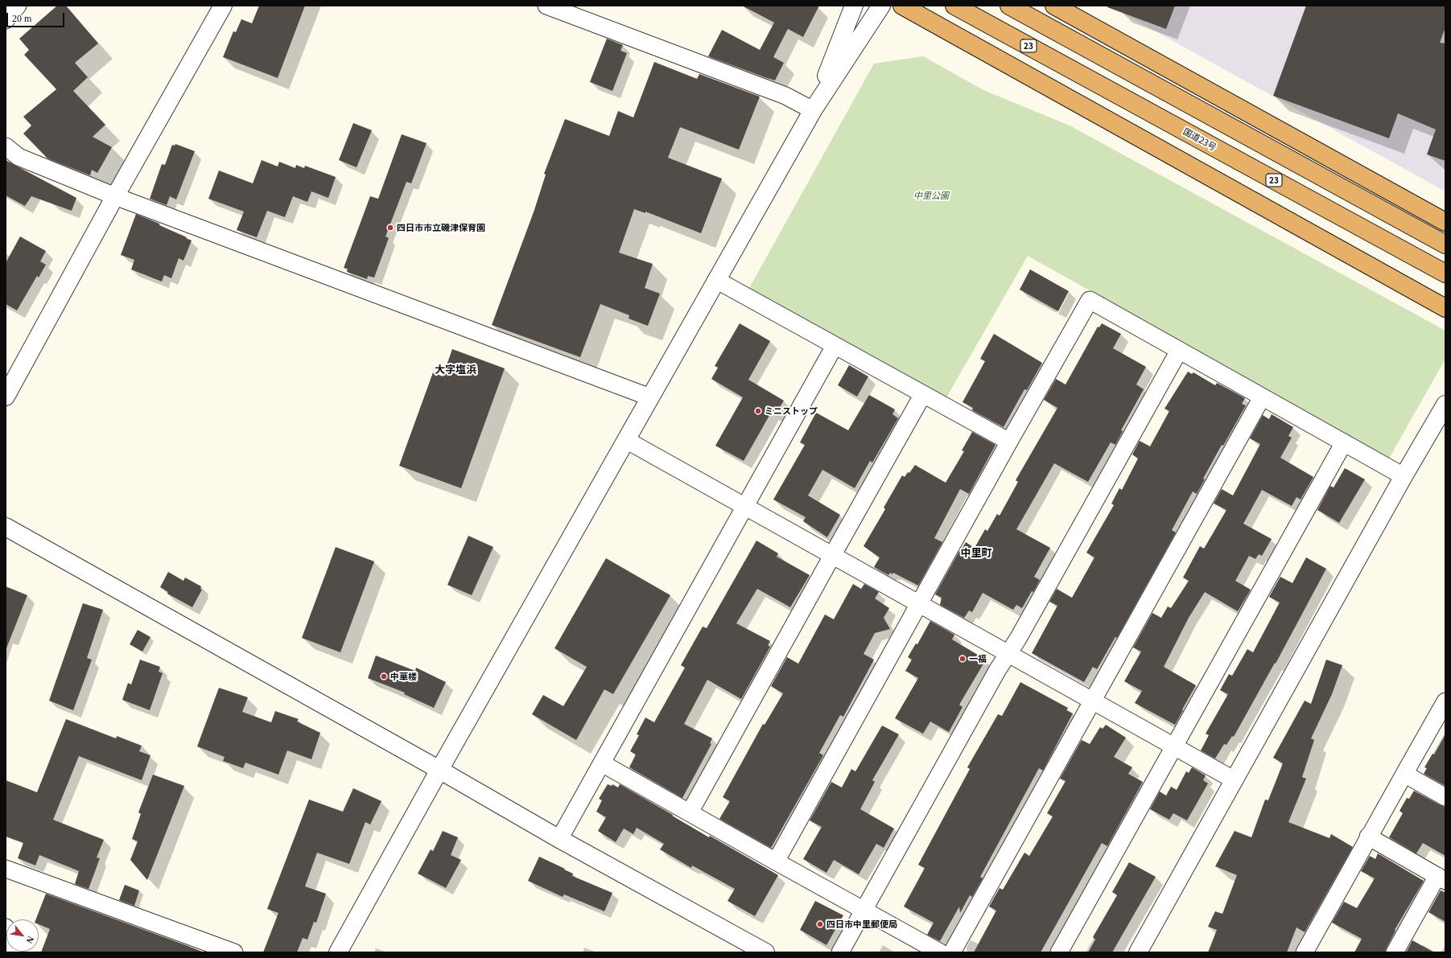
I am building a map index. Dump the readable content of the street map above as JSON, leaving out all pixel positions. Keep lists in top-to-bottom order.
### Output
{
  "streets": {
    "highway": ["23", "国道23号"]
  },
  "districts": ["大字塩浜", "中里町"],
  "parks": ["中里公園"],
  "places": [
    "四日市市立磯津保育園",
    "ミニストップ",
    "一福",
    "中華楼",
    "四日市中里郵便局"
  ],
  "scale_bar": "20 m",
  "north": "bottom right"
}
